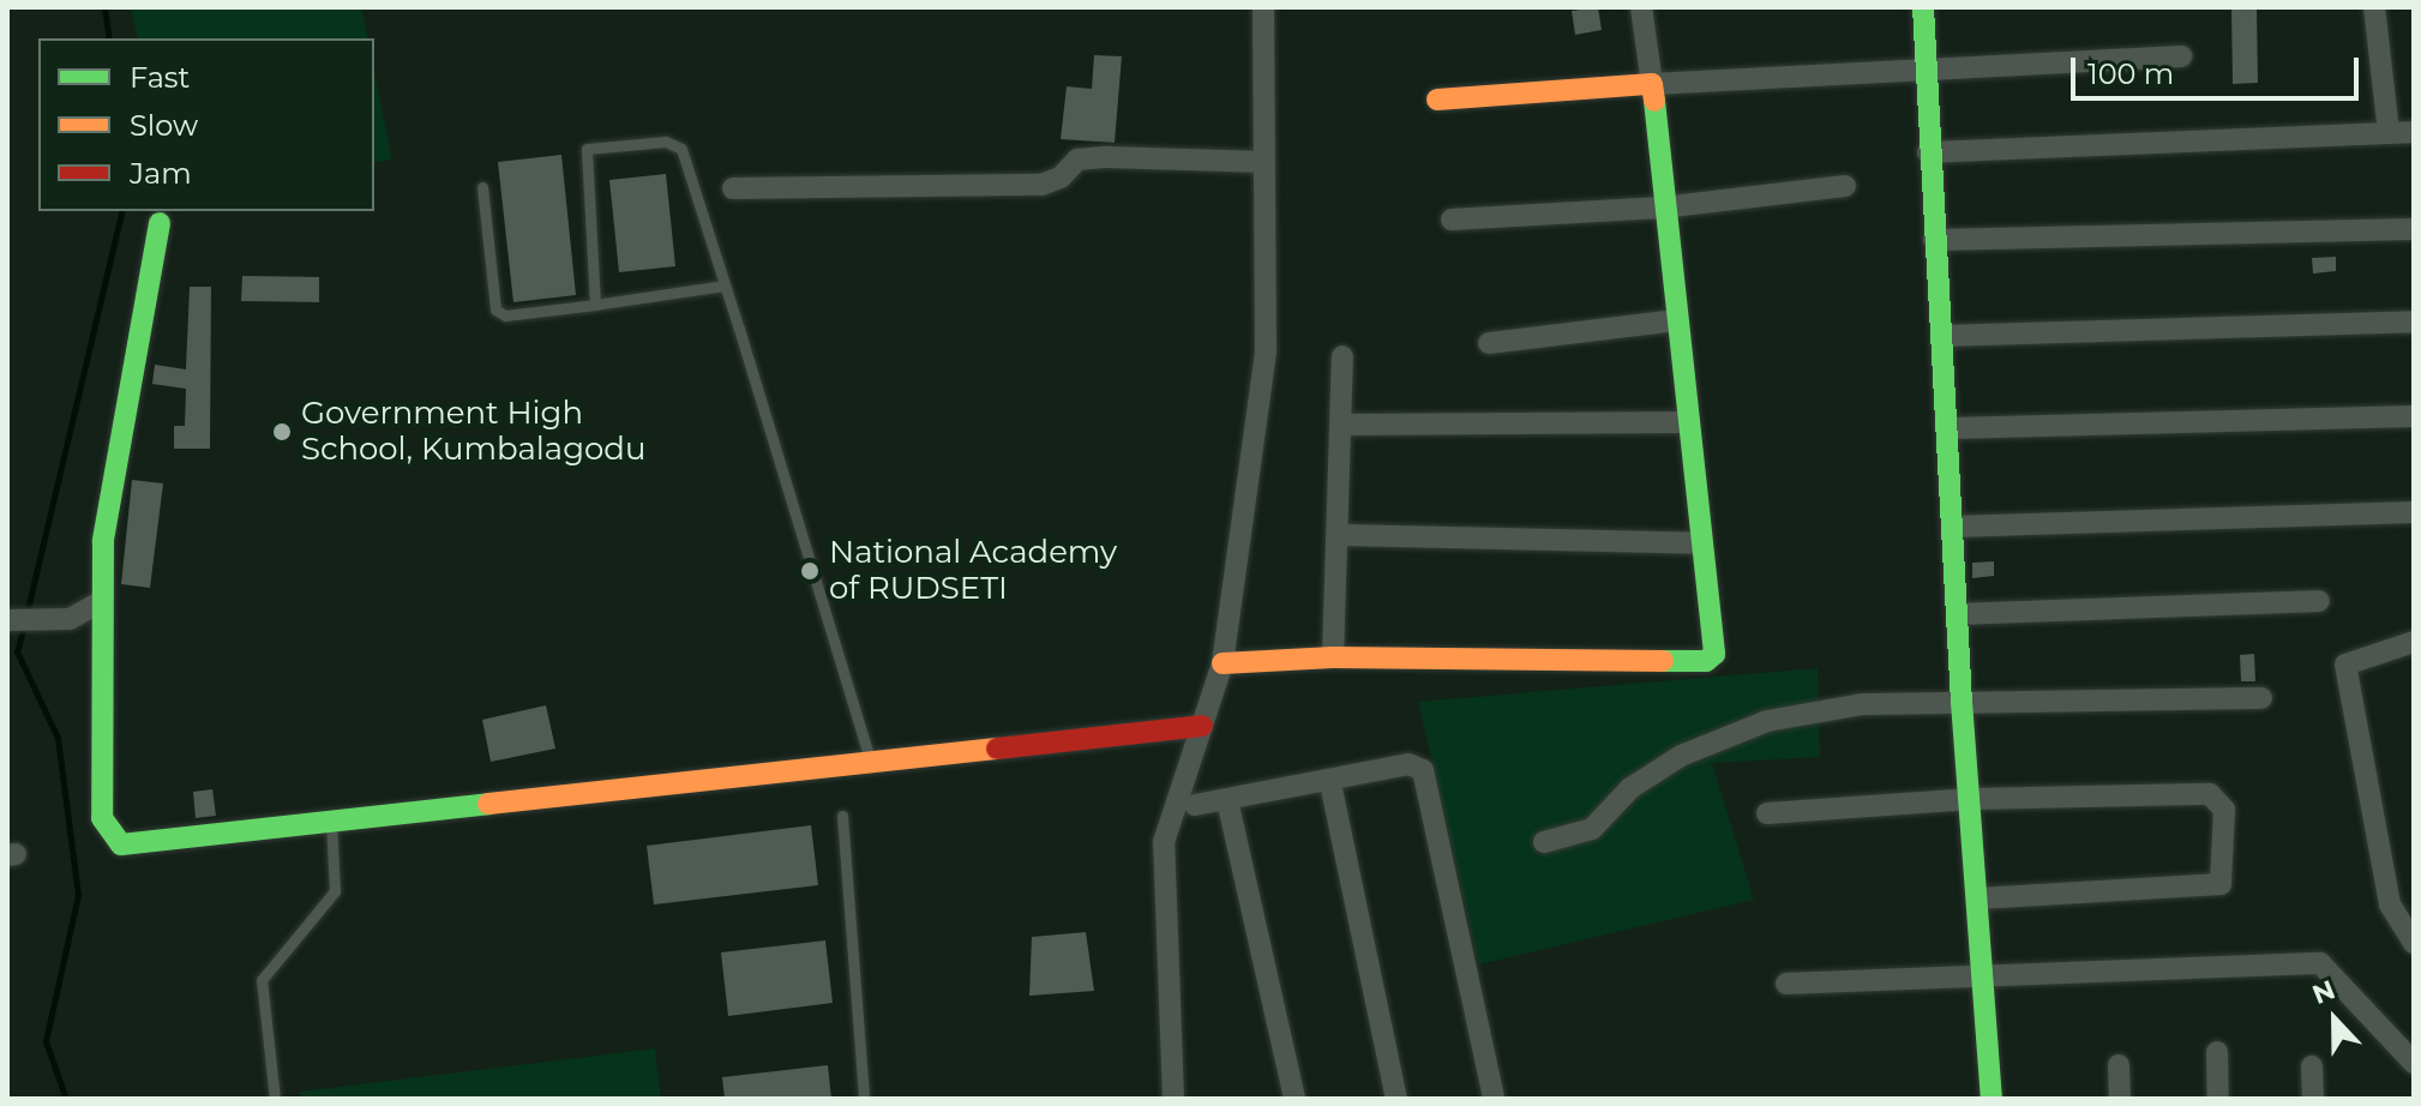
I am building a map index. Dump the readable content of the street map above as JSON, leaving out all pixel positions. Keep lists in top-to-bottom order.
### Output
{
  "places": ["Government High School, Kumbalagodu", "National Academy of RUDSETI"],
  "legend": ["Fast", "Slow", "Jam"],
  "scale_bar": "100 m",
  "north": "top"
}
